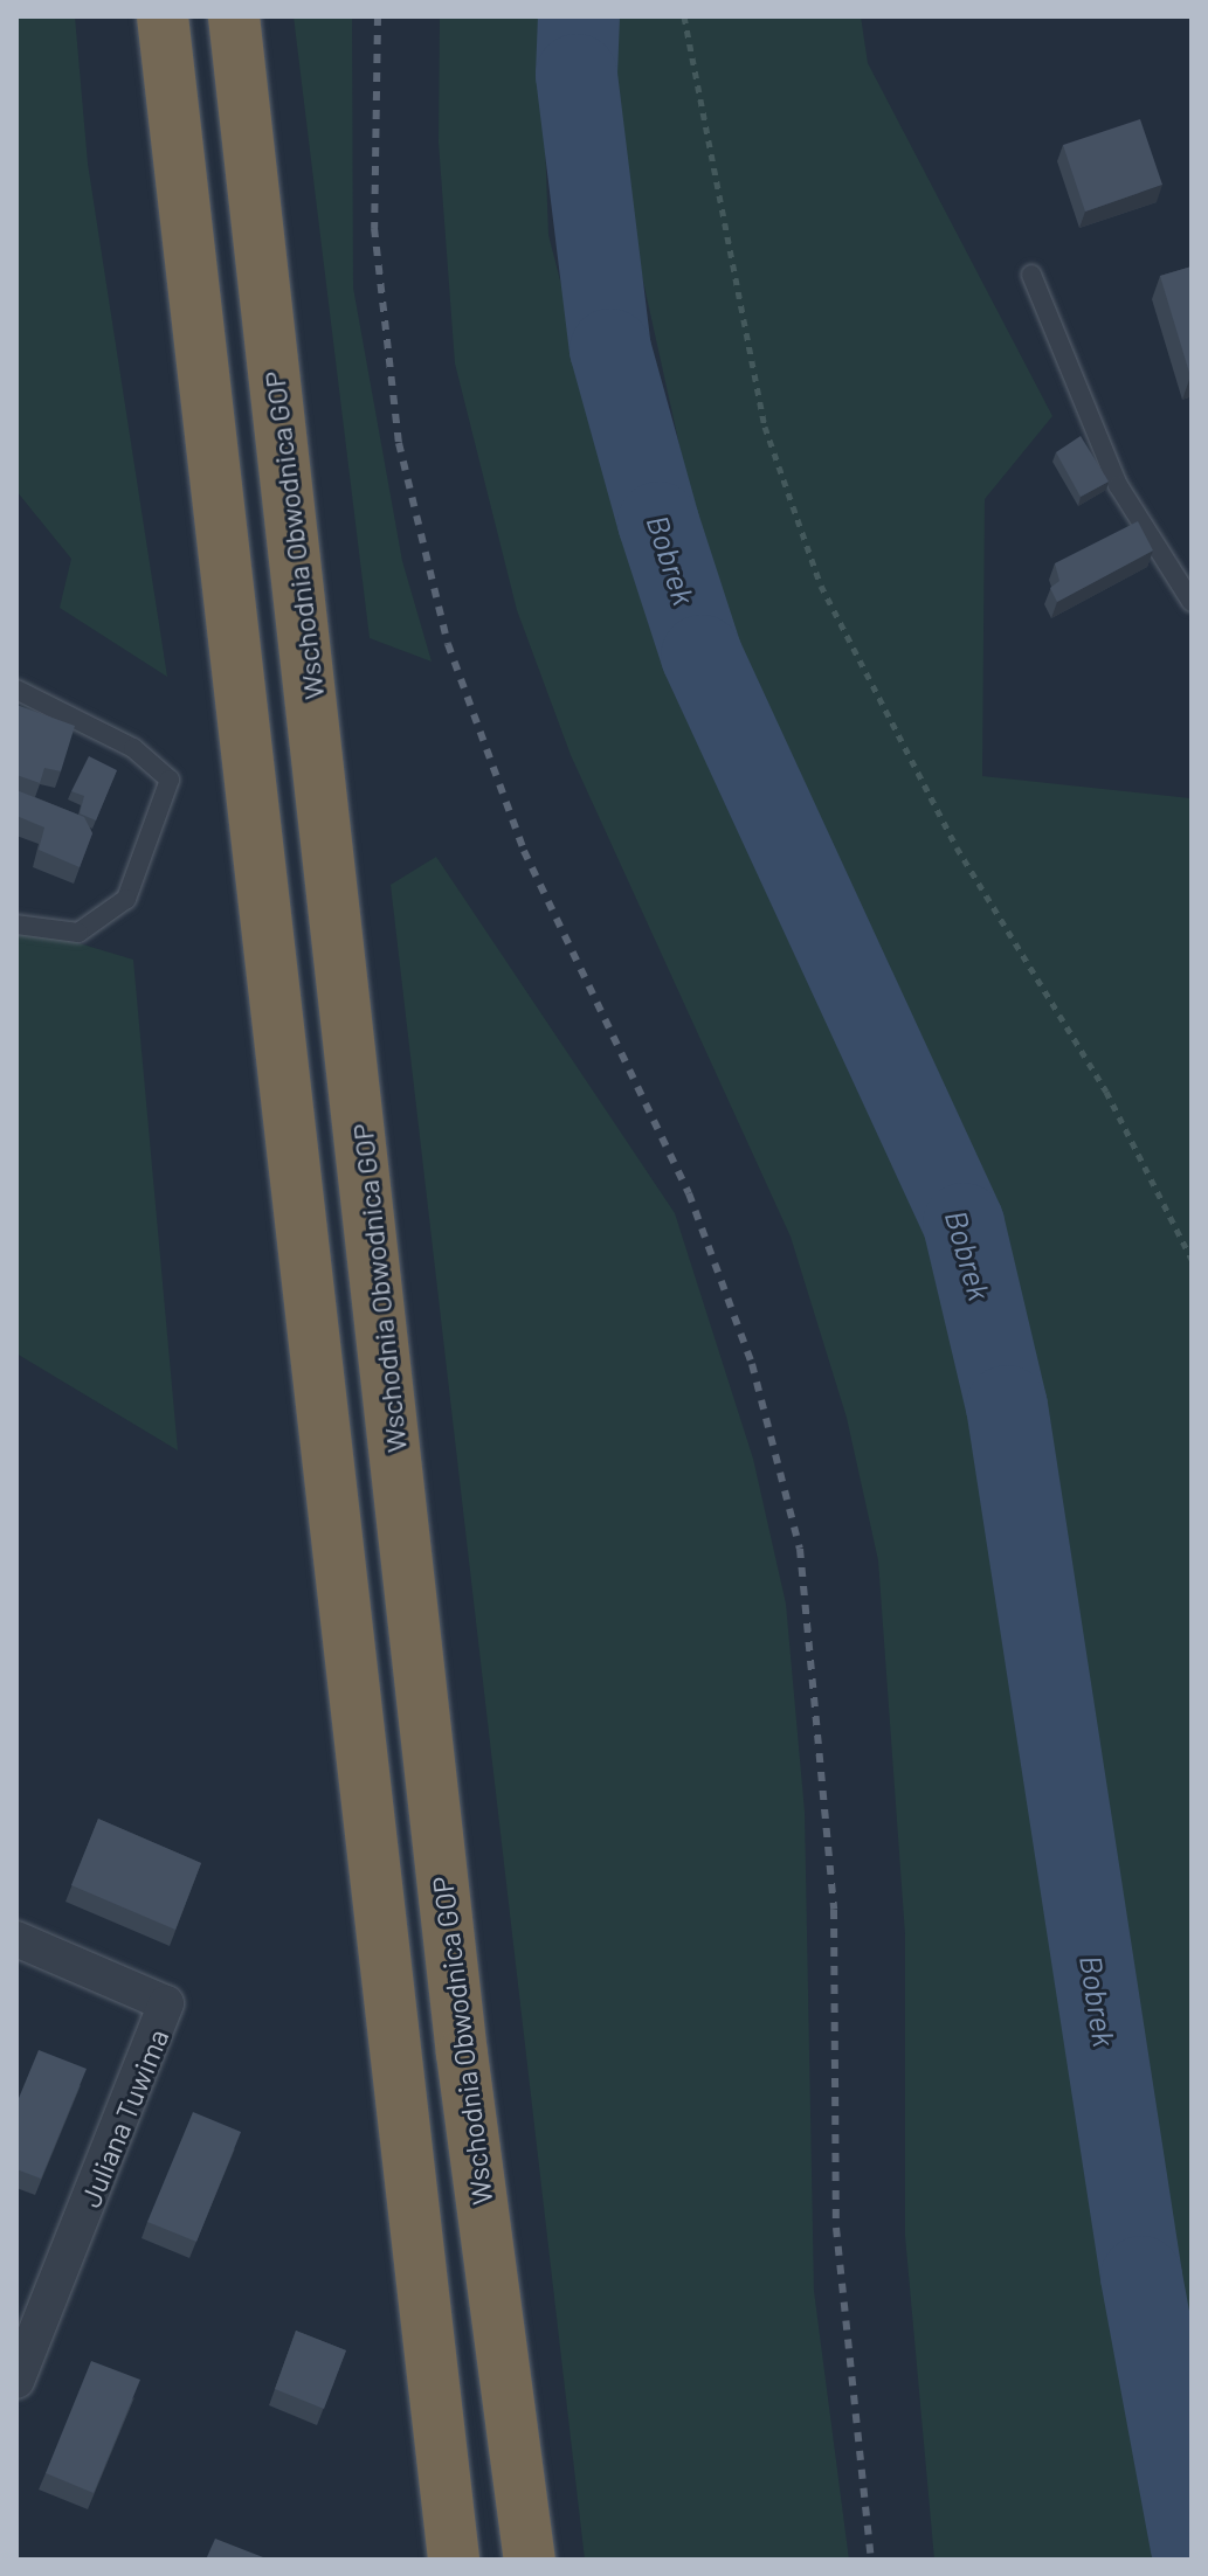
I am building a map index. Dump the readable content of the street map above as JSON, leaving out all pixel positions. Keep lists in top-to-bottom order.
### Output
{
  "streets": {
    "highway": ["Wschodnia Obwodnica GOP"],
    "street": ["Juliana Tuwima"]
  },
  "water": ["Bobrek"]
}
